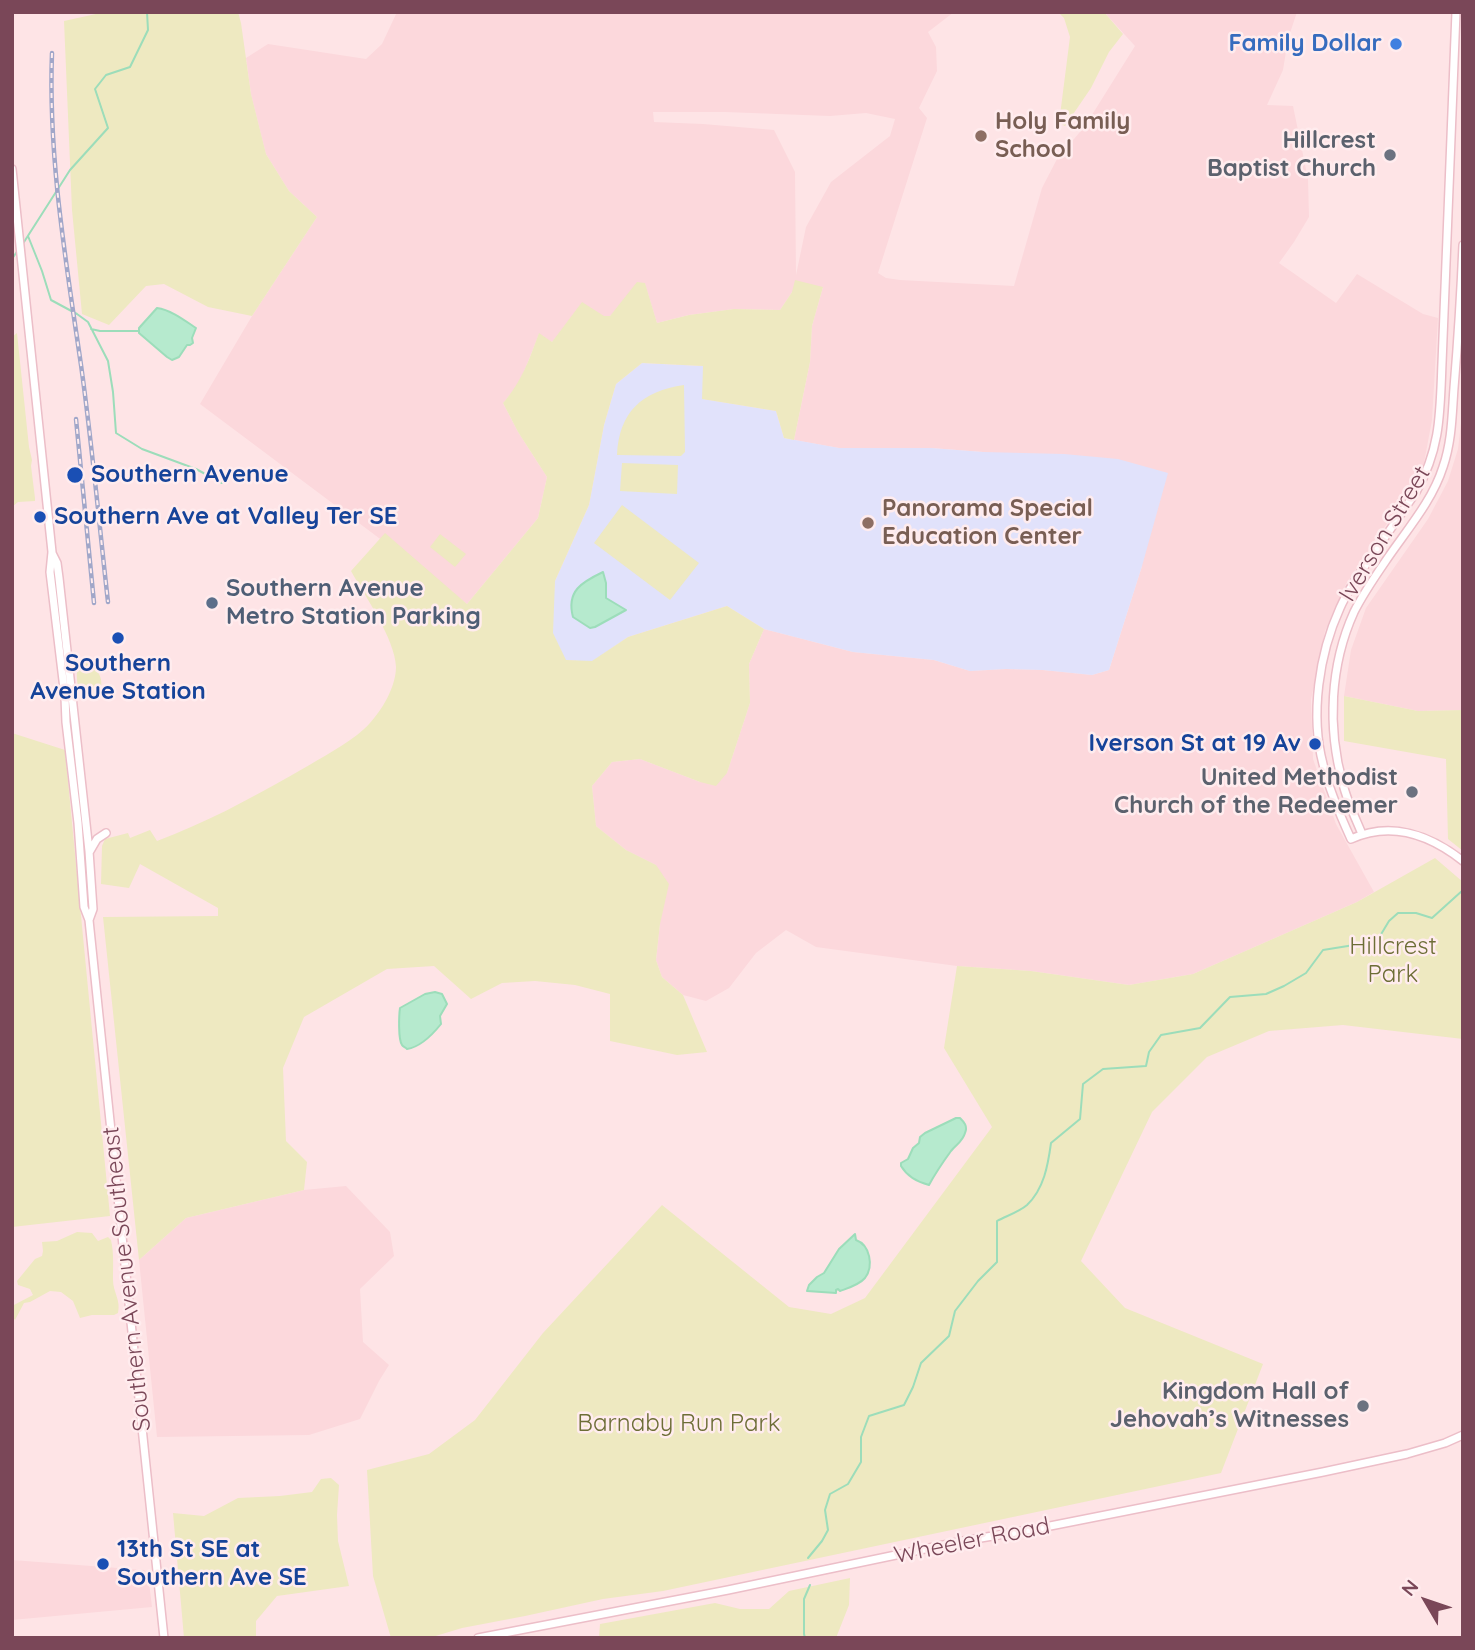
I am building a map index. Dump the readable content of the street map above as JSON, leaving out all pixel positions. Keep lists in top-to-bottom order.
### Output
{
  "streets": {
    "main road": ["Iverson Street", "Southern Avenue Southeast", "Wheeler Road"]
  },
  "parks": ["Hillcrest Park", "Barnaby Run Park"],
  "places": [
    "Family Dollar",
    "Holy Family School",
    "Hillcrest Baptist Church",
    "Southern Avenue",
    "Southern Ave at Valley Ter SE",
    "Panorama Special Education Center",
    "Southern Avenue Metro Station Parking",
    "Southern Avenue Station",
    "Iverson St at 19 Av",
    "United Methodist Church of the Redeemer",
    "Kingdom Hall of Jehovah’s Witnesses",
    "13th St SE at Southern Ave SE"
  ],
  "north": "top left"
}
